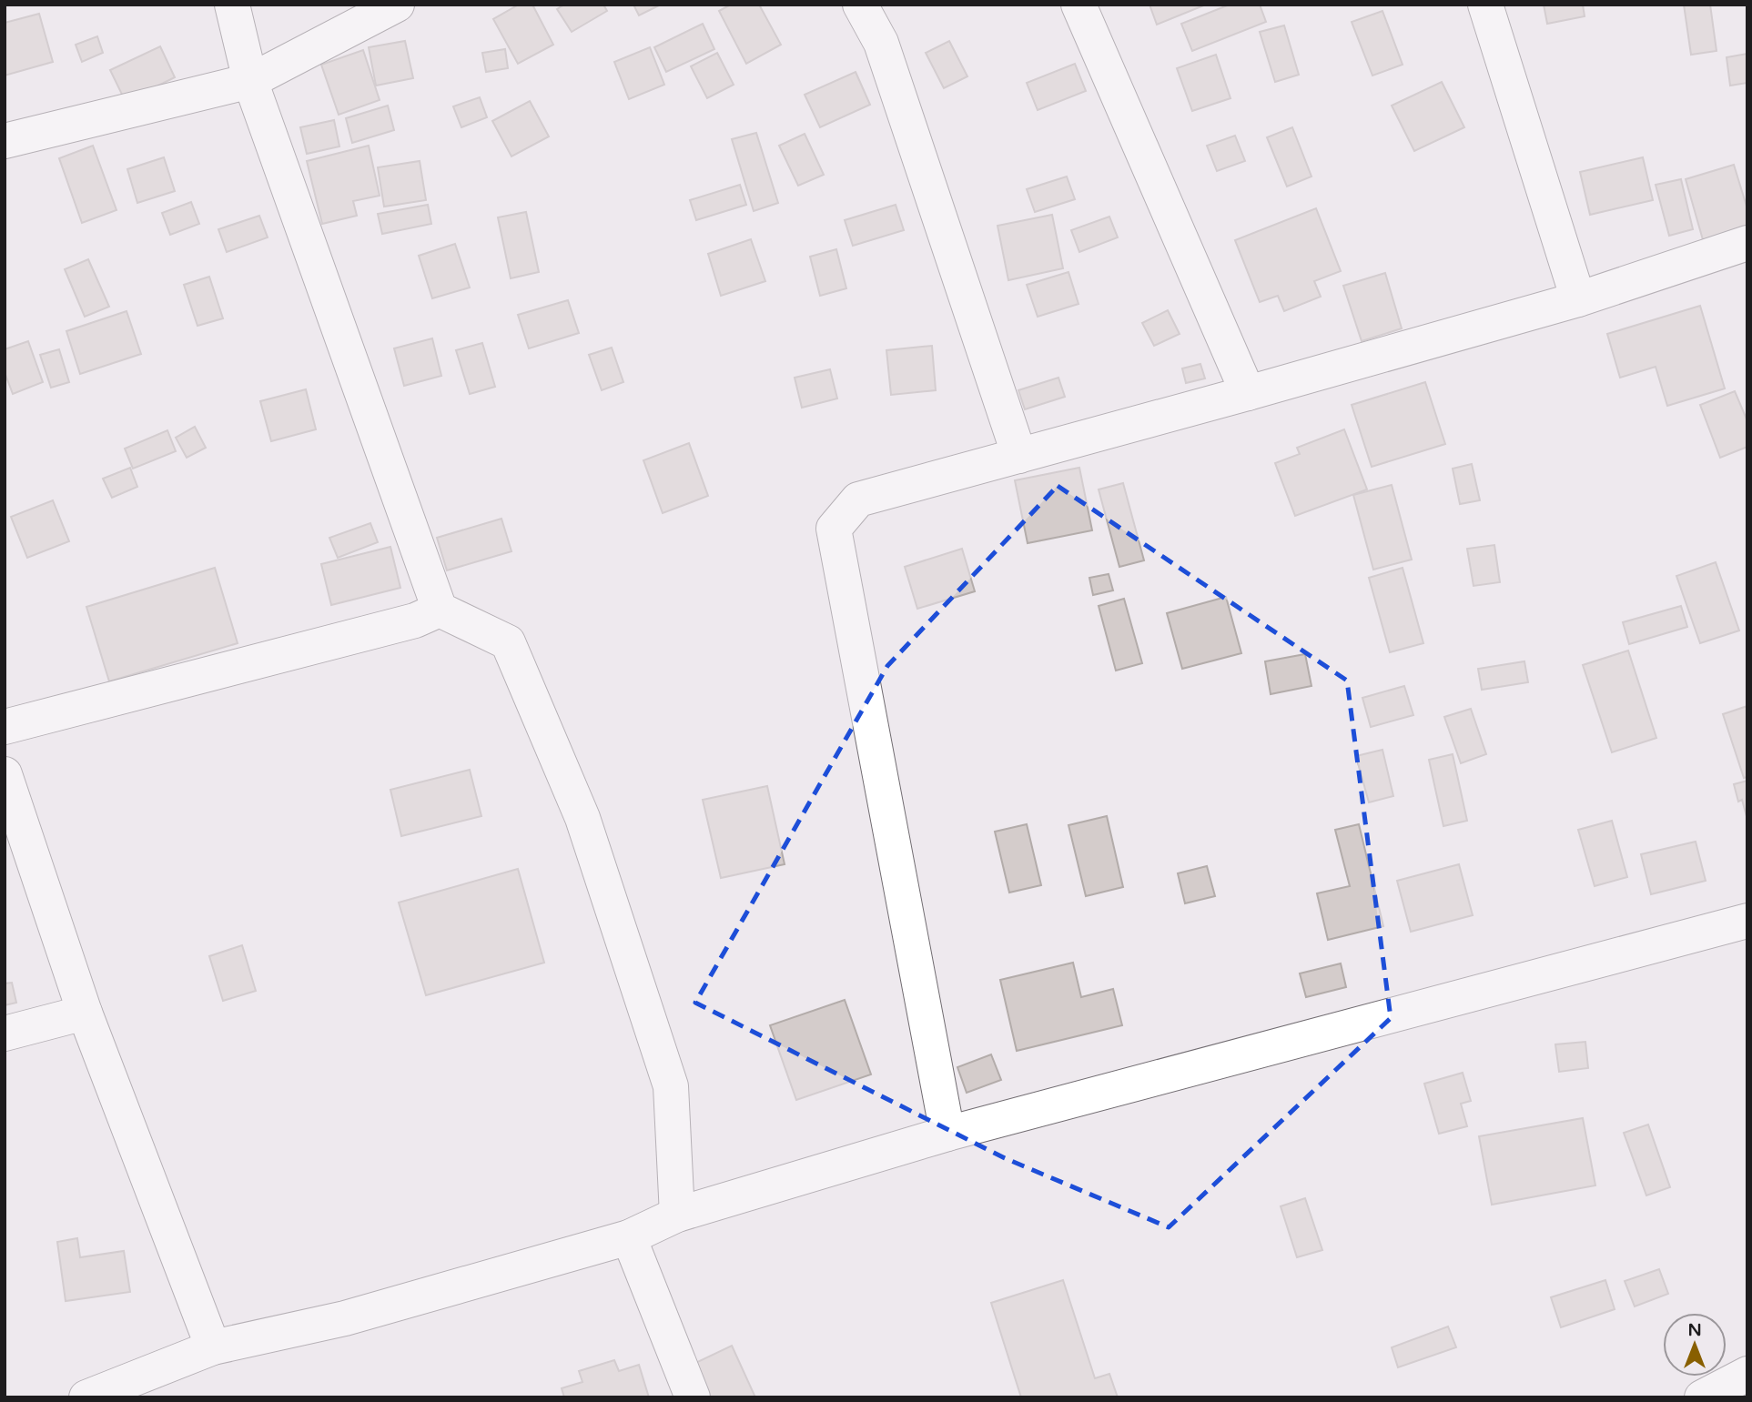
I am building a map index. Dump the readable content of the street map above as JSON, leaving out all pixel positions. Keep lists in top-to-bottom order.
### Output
{
  "north": "top"
}
